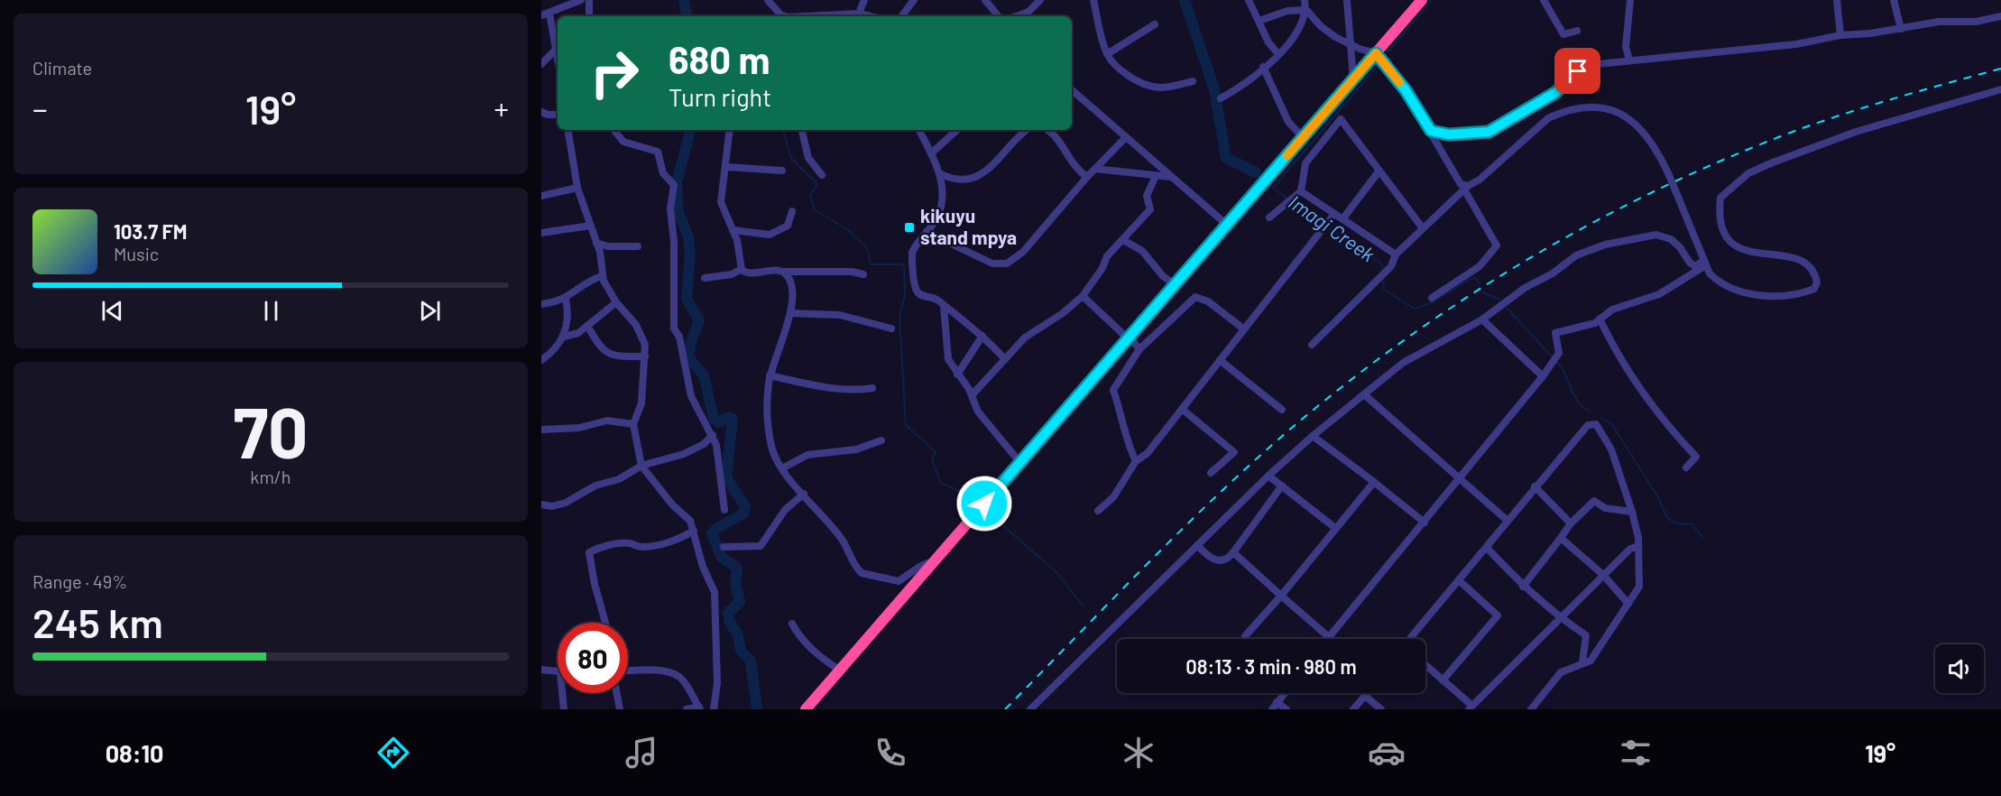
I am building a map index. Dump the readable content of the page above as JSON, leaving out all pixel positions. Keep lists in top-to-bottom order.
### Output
{
  "water": ["Imagi Creek"],
  "places": {
    "transit": ["kikuyu stand mpya"]
  },
  "page": {
    "tile": [
      "Climate",
      ["70", "km/h"],
      ["Range · 49%", "245 km"]
    ],
    "turn": ["680 m", "Turn right"],
    "heat": ["−", "19°", "+"],
    "song": ["103.7 FM", "Music"],
    "limit": "80",
    "trip": "08:13 · 3 min · 980 m",
    "tabs": ["08:10", "19°"]
  }
}
